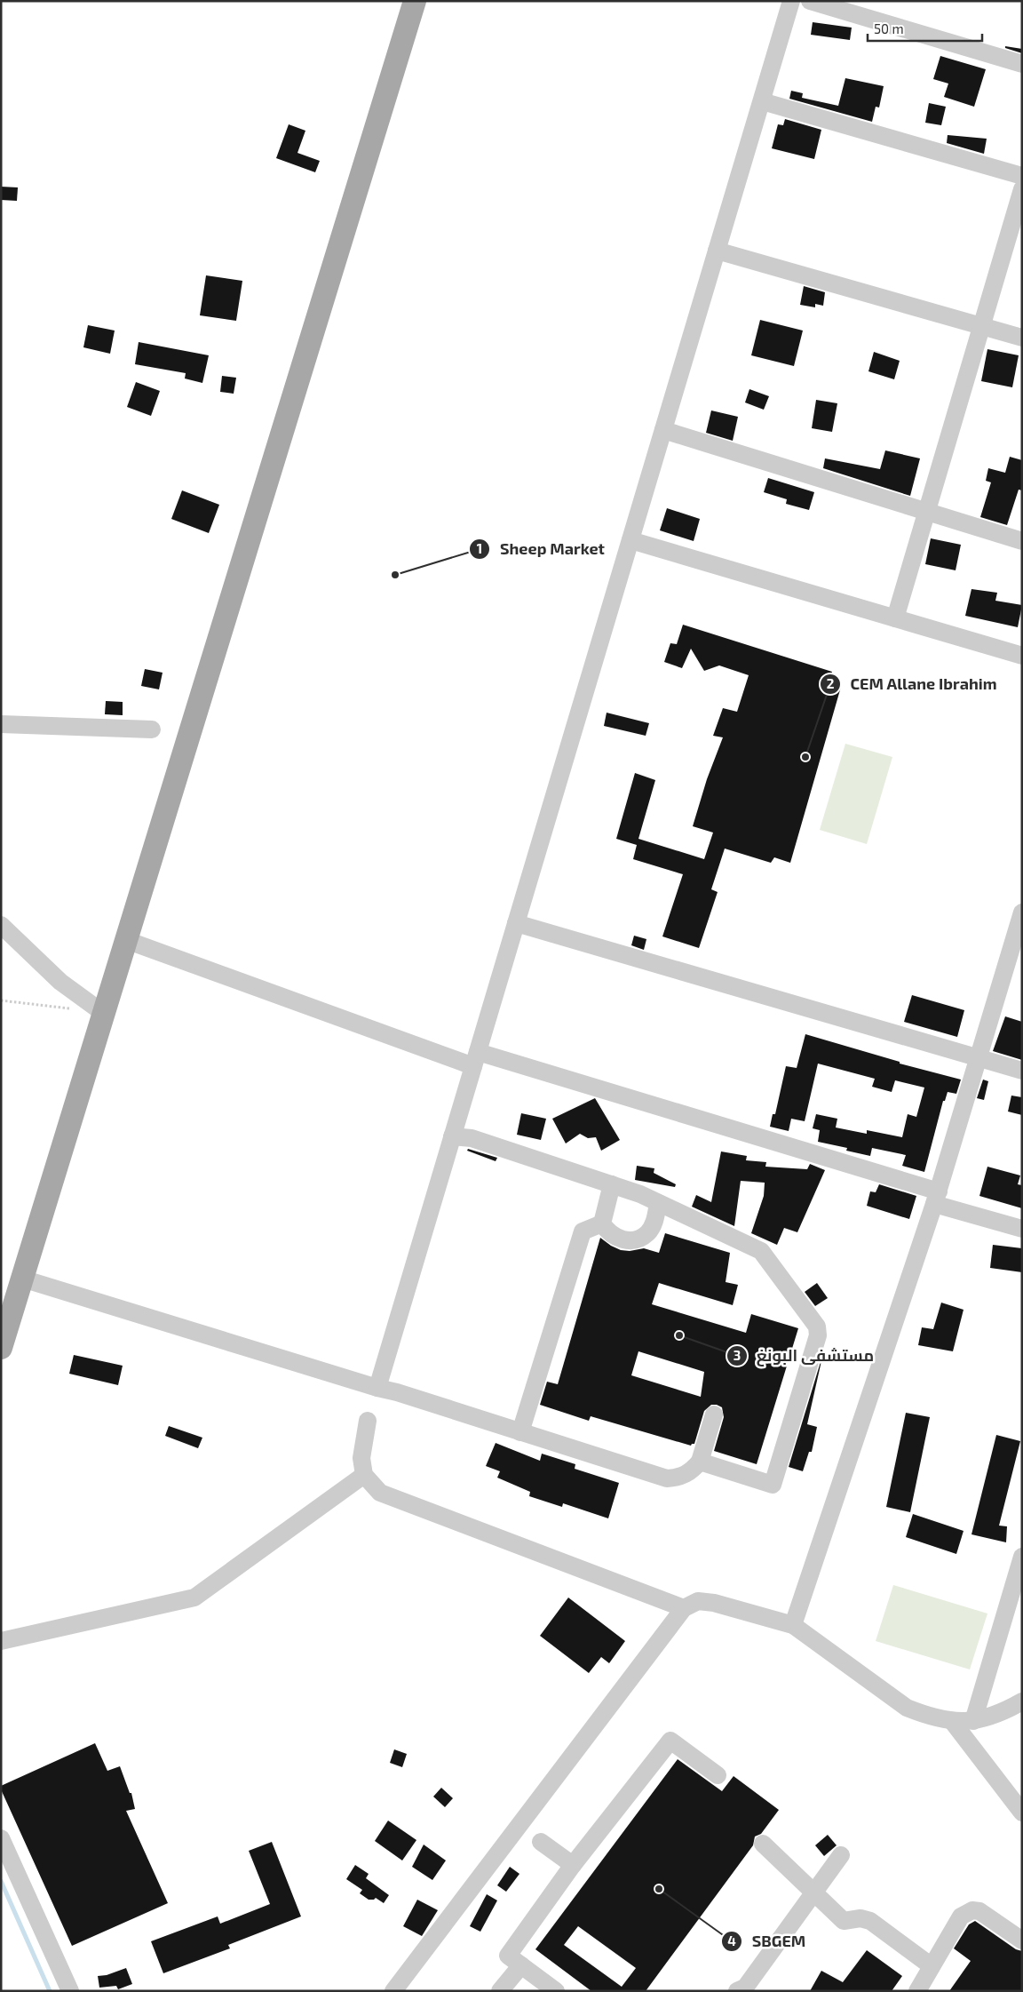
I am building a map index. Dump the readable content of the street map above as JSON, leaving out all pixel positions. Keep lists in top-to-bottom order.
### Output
{
  "places": [
    "Sheep Market",
    "CEM Allane Ibrahim",
    "مستشفى البونغ",
    "SBGEM"
  ],
  "scale_bar": "50 m"
}
